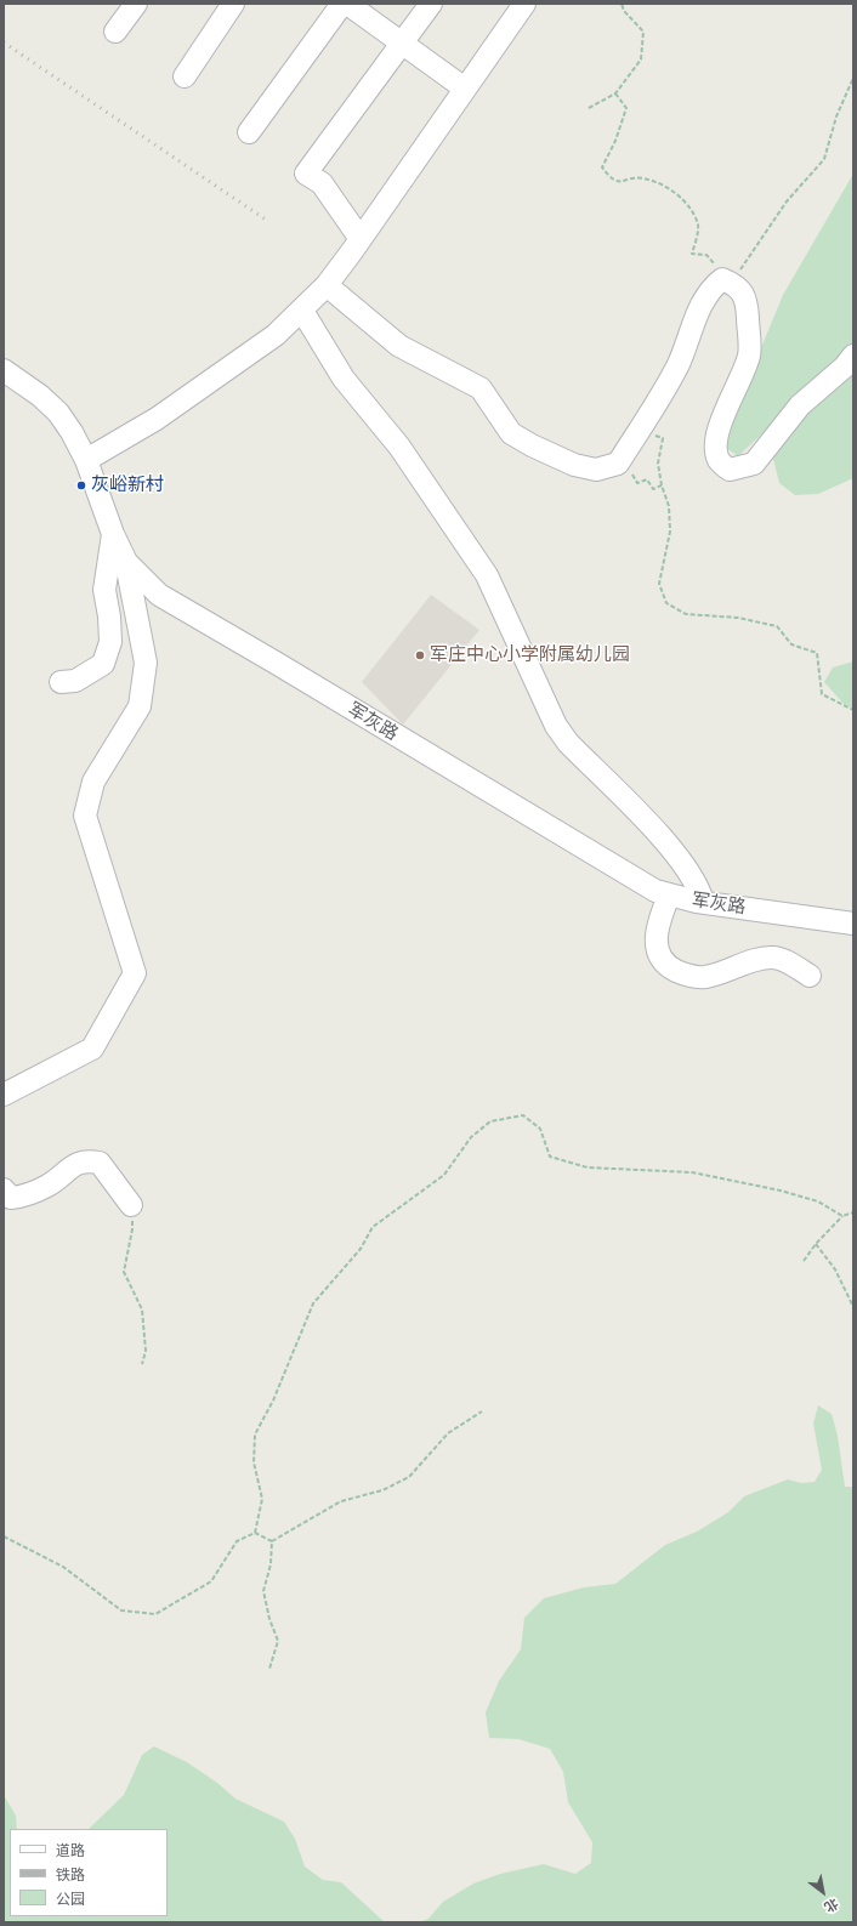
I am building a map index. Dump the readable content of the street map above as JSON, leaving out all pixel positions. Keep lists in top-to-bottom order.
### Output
{
  "streets": {
    "street": ["军灰路"]
  },
  "places": ["灰峪新村", "军庄中心小学附属幼儿园"],
  "legend": ["道路", "铁路", "公园"],
  "north": "bottom right"
}
